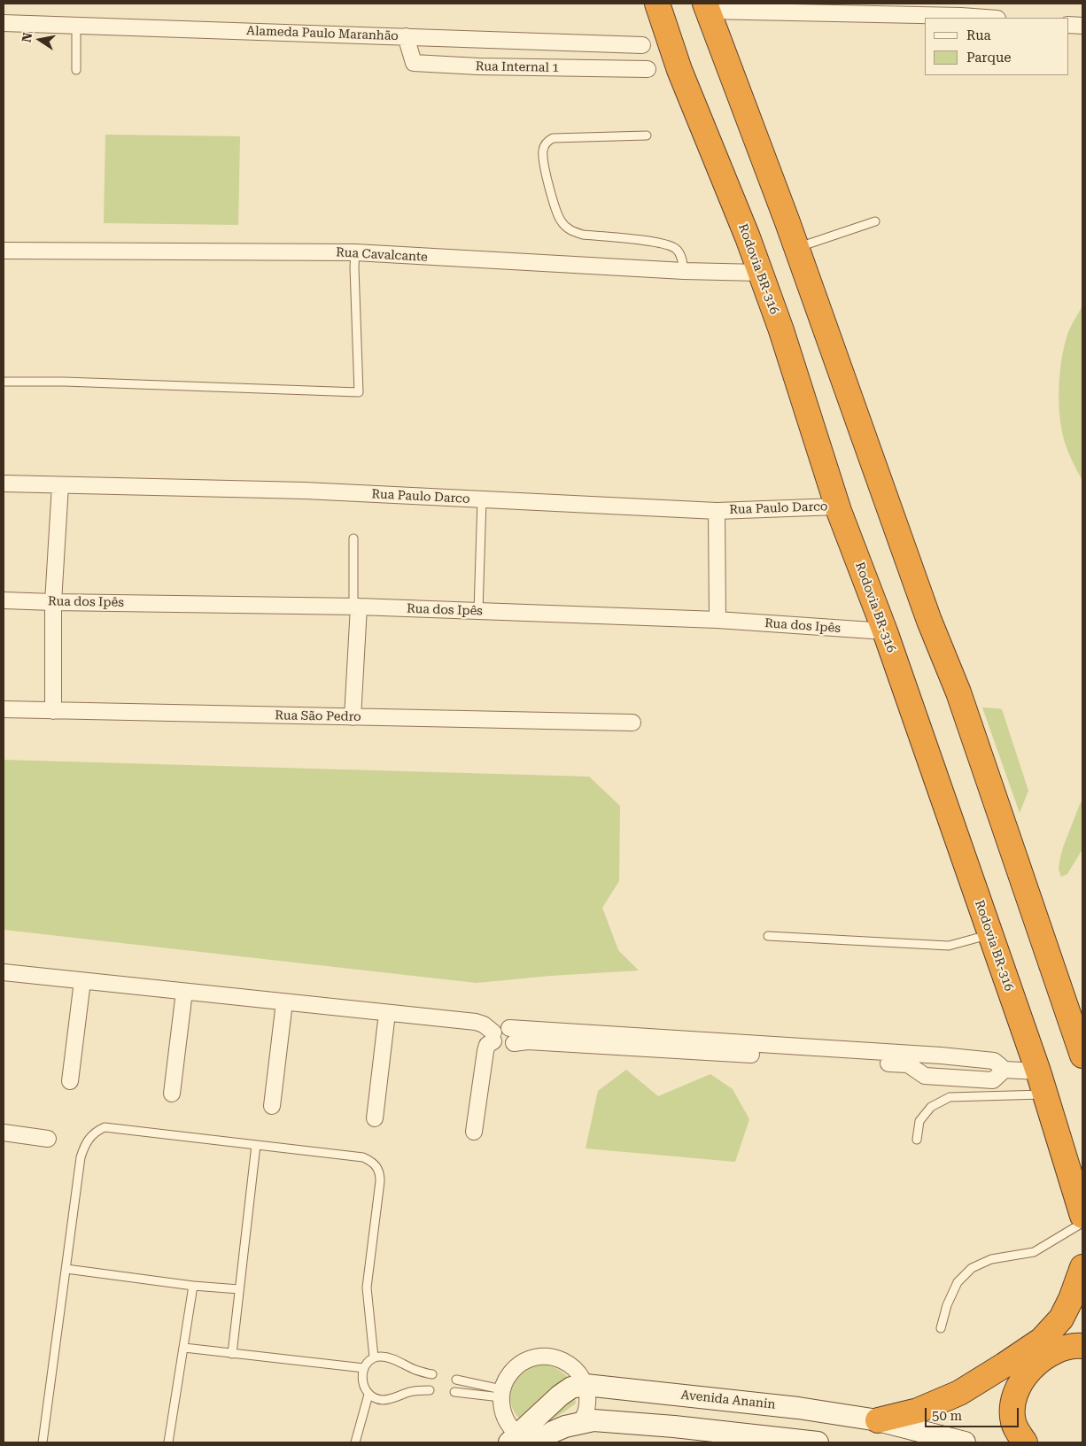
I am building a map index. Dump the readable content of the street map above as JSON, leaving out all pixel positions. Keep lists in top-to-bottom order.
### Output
{
  "streets": {
    "highway": ["Rodovia BR-316"],
    "main road": ["Avenida Ananin"],
    "street": [
      "Alameda Paulo Maranhão",
      "Rua Internal 1",
      "Rua Cavalcante",
      "Rua Paulo Darco",
      "Rua dos Ipês",
      "Rua São Pedro"
    ]
  },
  "crossings": [
    ["Alameda Paulo Maranhão", "Rua Internal 1"],
    ["Rua Cavalcante", "Rodovia BR-316"],
    ["Rodovia BR-316", "Rua Paulo Darco"],
    ["Rodovia BR-316", "Rua dos Ipês"]
  ],
  "legend": ["Rua", "Parque"],
  "scale_bar": "50 m",
  "north": "left"
}
